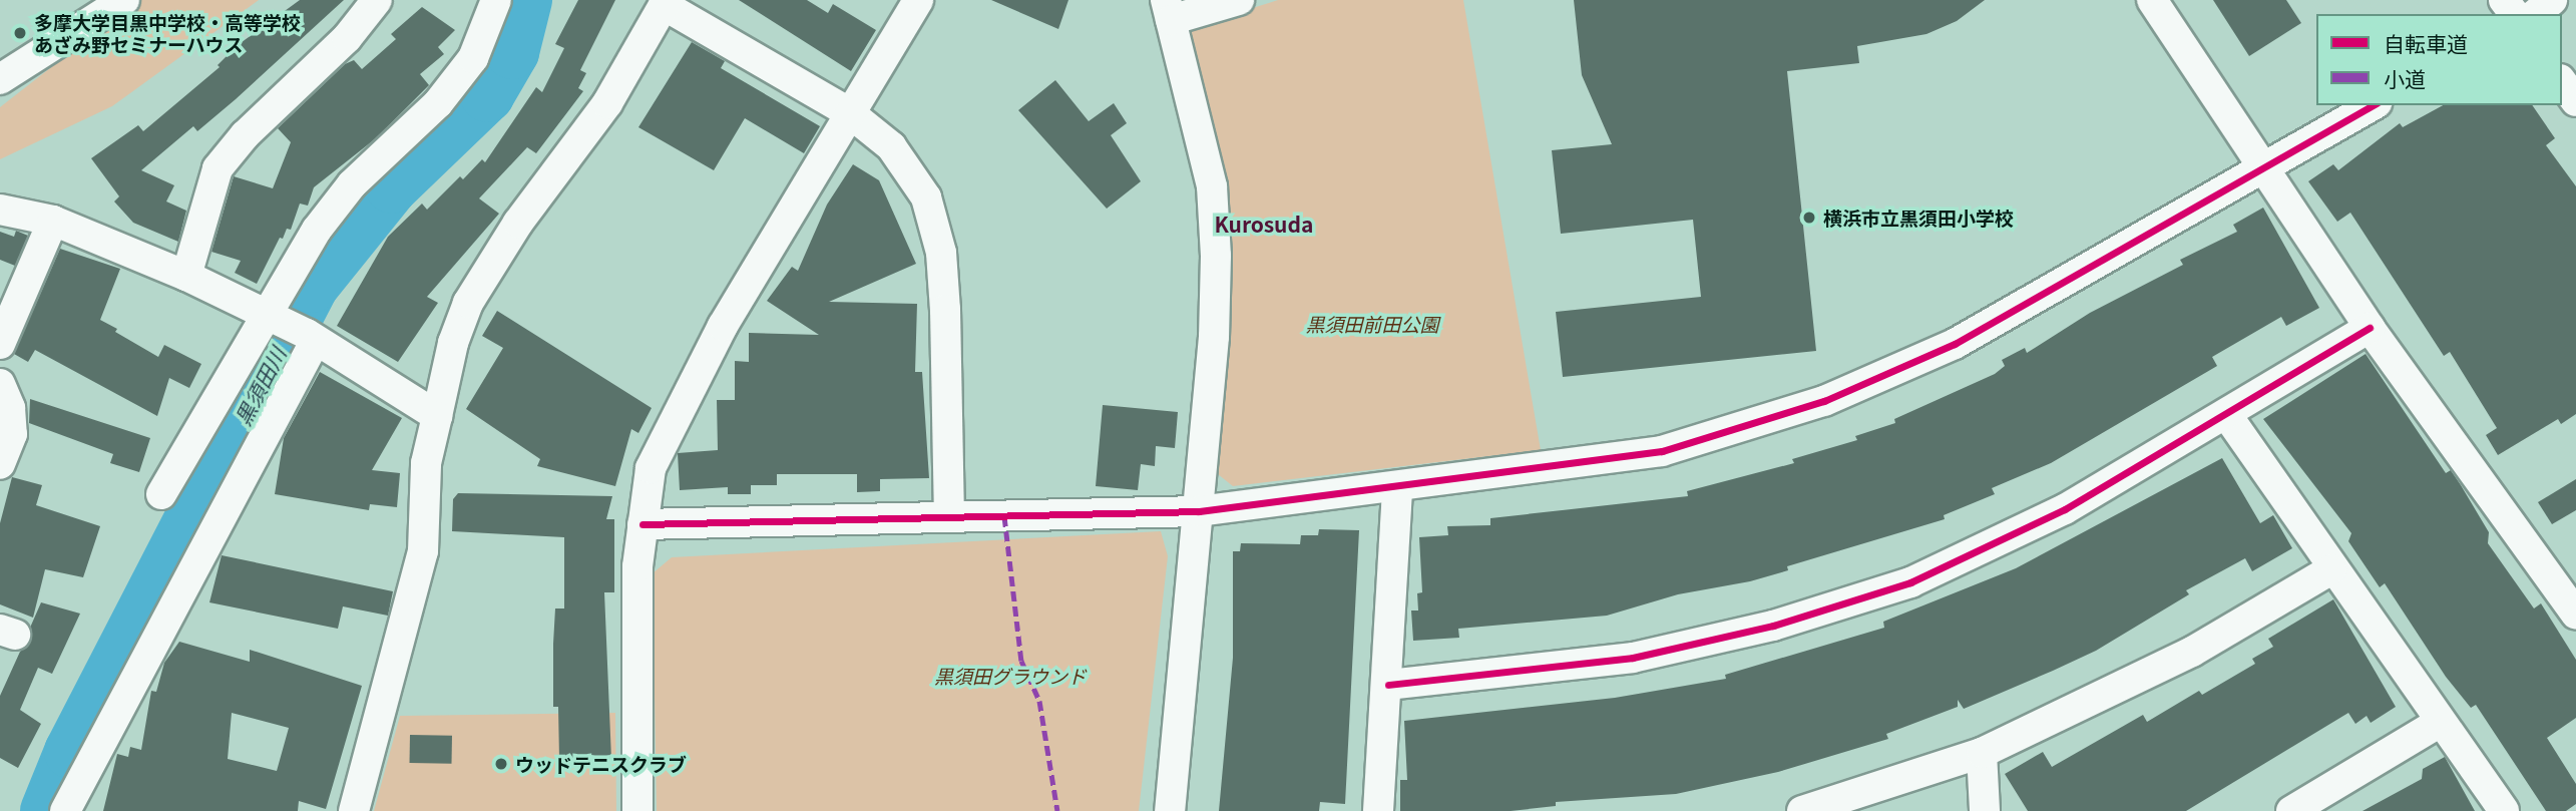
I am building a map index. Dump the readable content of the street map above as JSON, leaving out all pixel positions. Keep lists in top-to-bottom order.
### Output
{
  "districts": ["Kurosuda"],
  "water": ["黒須田川"],
  "parks": ["黒須田前田公園", "黒須田グラウンド"],
  "places": ["多摩大学目黒中学校・高等学校 あざみ野セミナーハウス", "横浜市立黒須田小学校", "ウッドテニスクラブ"],
  "legend": ["自転車道", "小道"]
}
